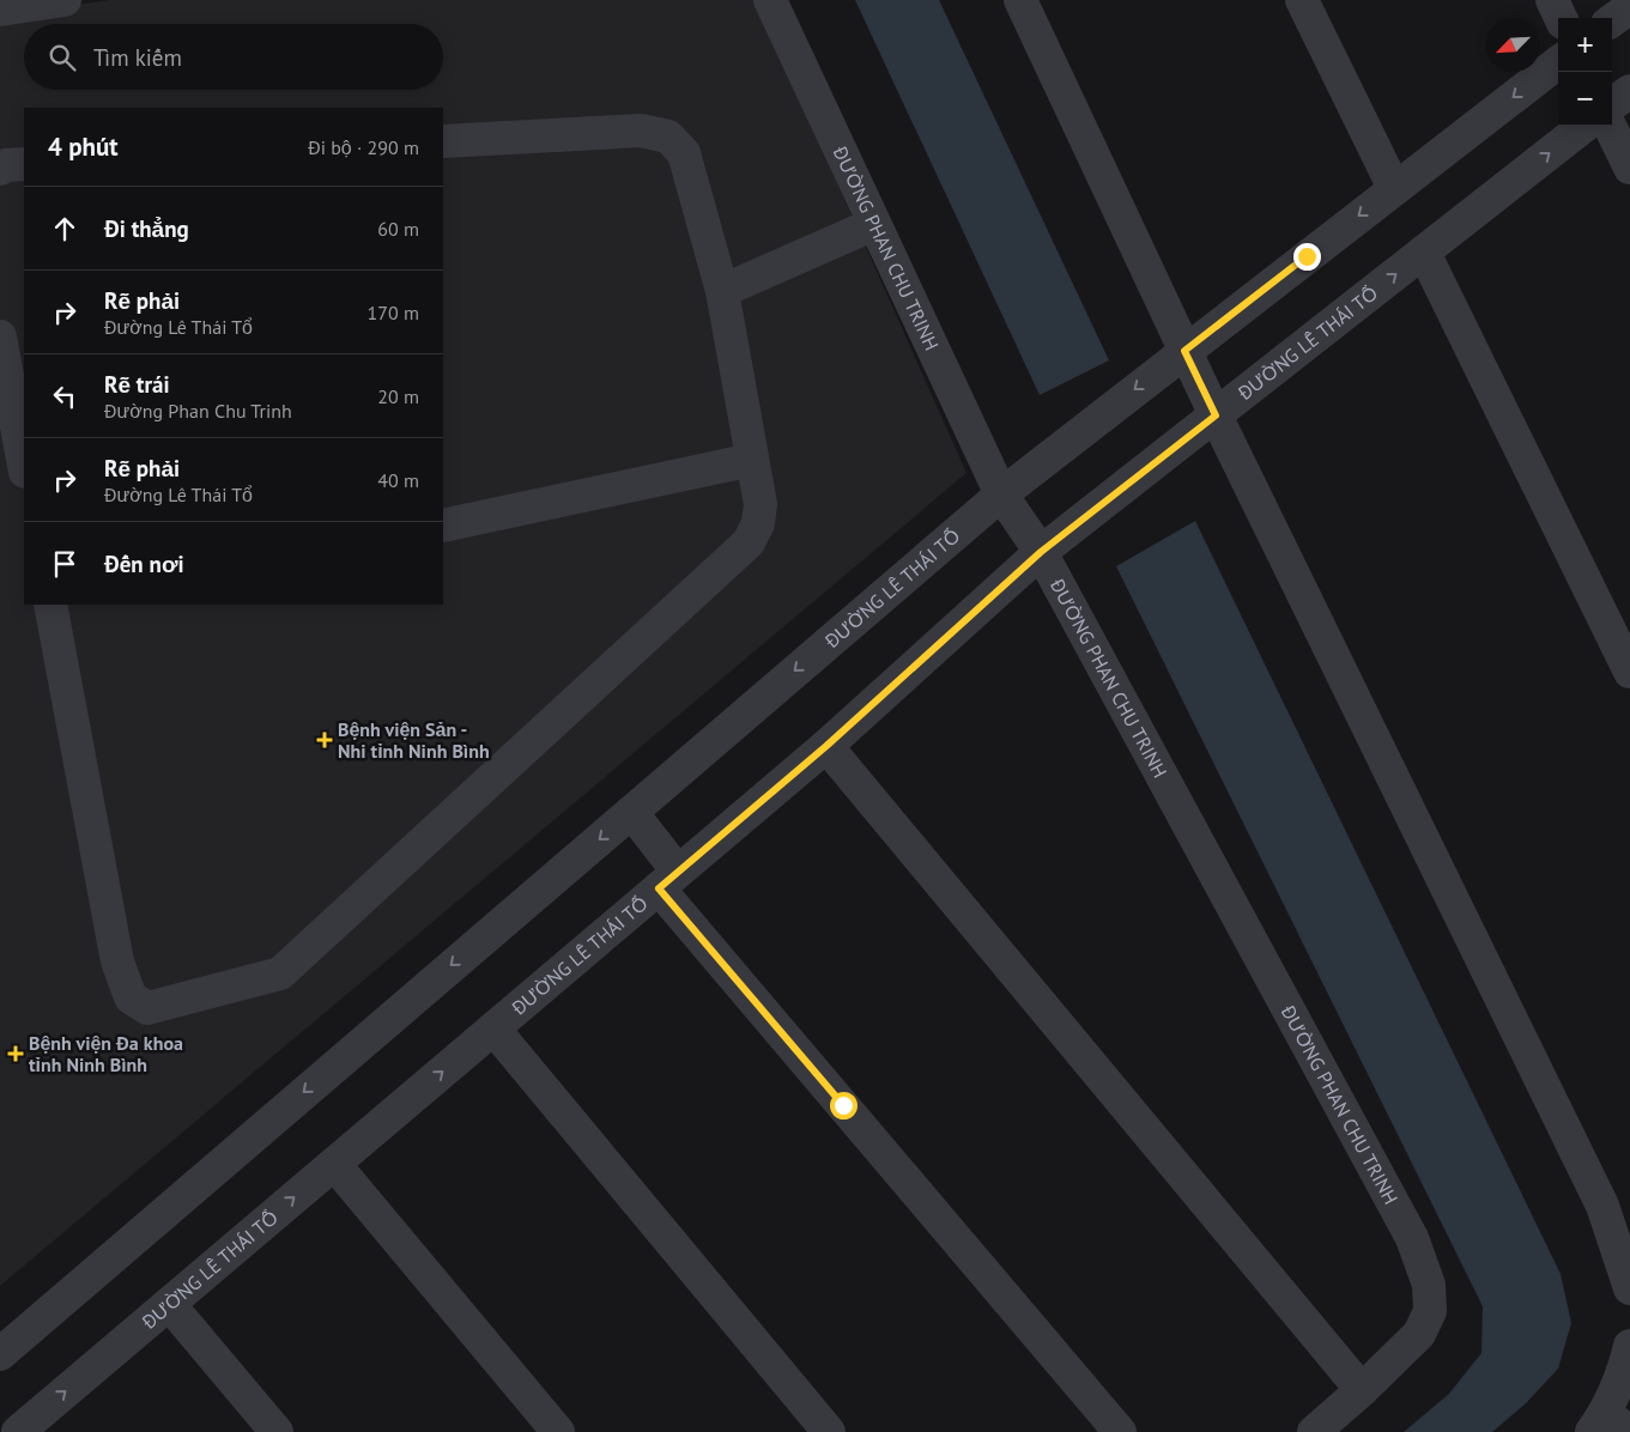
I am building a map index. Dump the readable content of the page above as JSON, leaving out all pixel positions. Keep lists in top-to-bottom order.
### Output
{
  "streets": {
    "street": ["ĐƯỜNG PHAN CHU TRINH", "ĐƯỜNG LÊ THÁI TỔ"]
  },
  "crossings": [
    ["ĐƯỜNG PHAN CHU TRINH", "ĐƯỜNG LÊ THÁI TỔ"]
  ],
  "places": {
    "health": ["Bệnh viện Sản - Nhi tỉnh Ninh Bình", "Bệnh viện Đa khoa tỉnh Ninh Bình"]
  },
  "north": "bottom left",
  "page": {
    "map_buttons": ["+", "−"],
    "search": "Tìm kiếm",
    "heading": ["4 phút", "Đi bộ · 290 m"],
    "list": [
      ["Đi thẳng", "60 m"],
      ["Rẽ phải", "Đường Lê Thái Tổ", "170 m"],
      ["Rẽ trái", "Đường Phan Chu Trinh", "20 m"],
      ["Rẽ phải", "Đường Lê Thái Tổ", "40 m"],
      "Đến nơi"
    ]
  }
}
